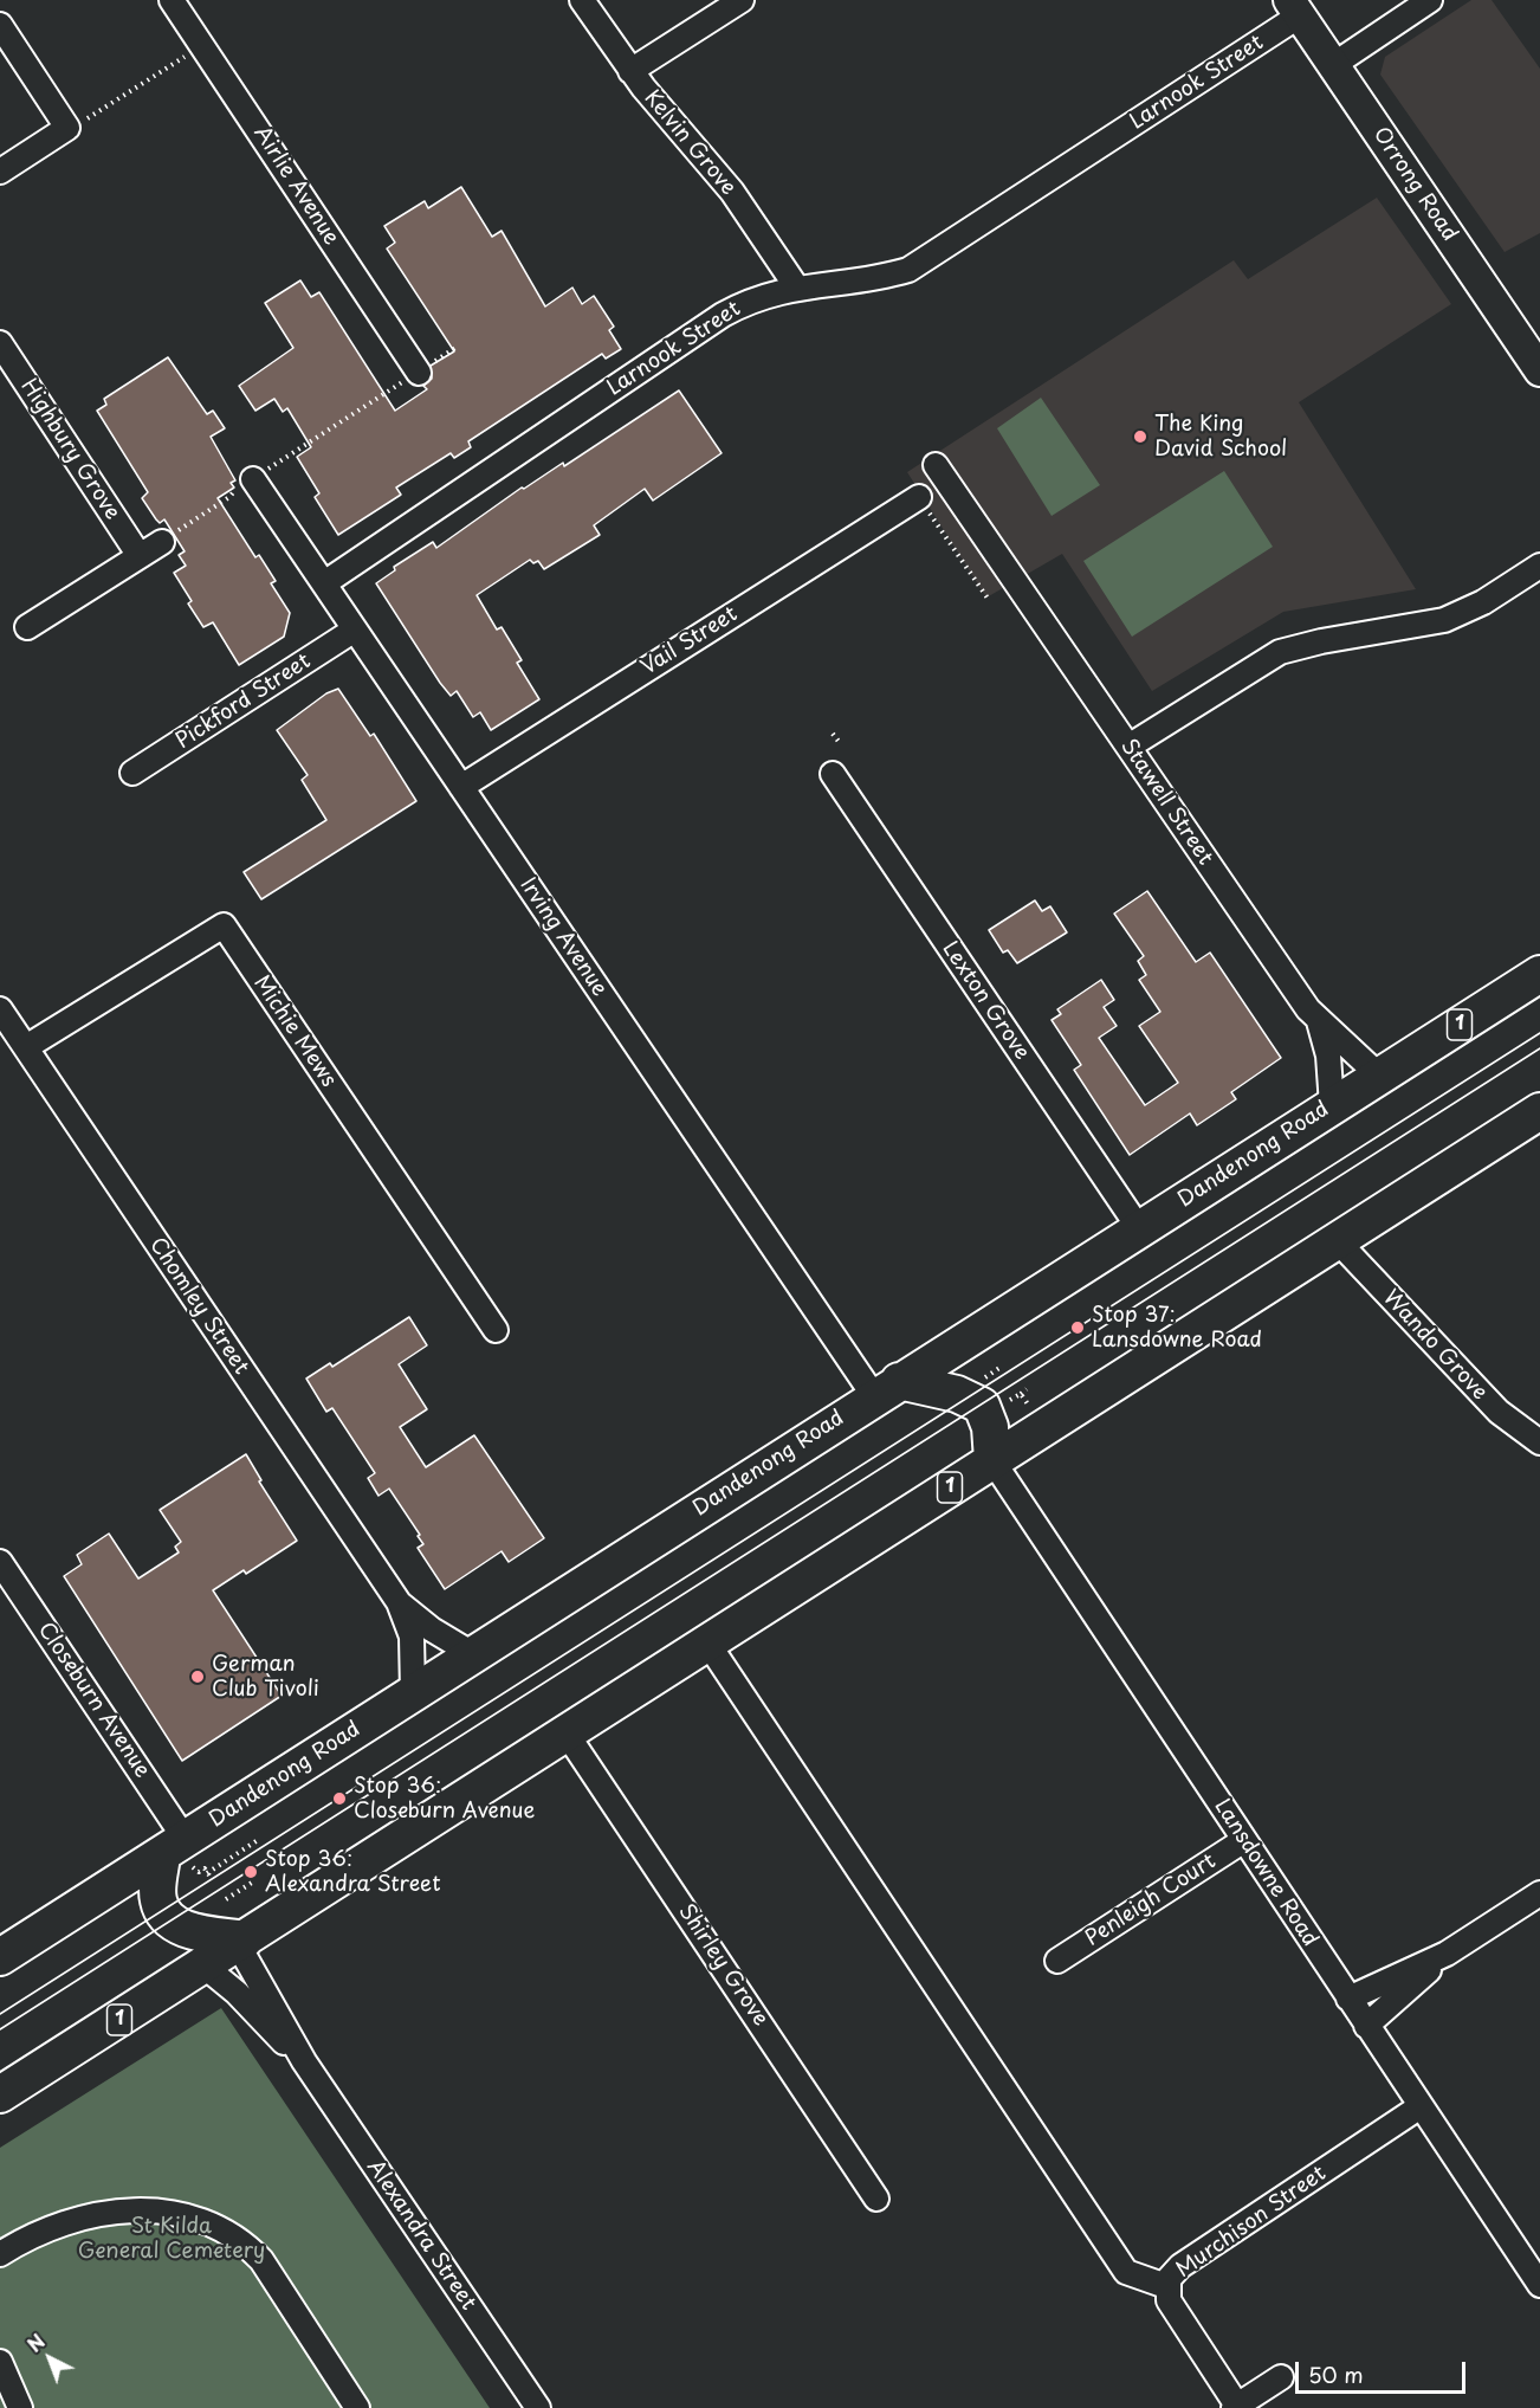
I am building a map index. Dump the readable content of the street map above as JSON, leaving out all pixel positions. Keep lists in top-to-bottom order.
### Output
{
  "streets": {
    "highway": ["1", "Dandenong Road"],
    "main road": ["Orrong Road"],
    "street": [
      "Larnook Street",
      "Kelvin Grove",
      "Airlie Avenue",
      "Highbury Grove",
      "Vail Street",
      "Pickford Street",
      "Stawell Street",
      "Irving Avenue",
      "Lexton Grove",
      "Michie Mews",
      "Chomley Street",
      "Wando Grove",
      "Closeburn Avenue",
      "Lansdowne Road",
      "Penleigh Court",
      "Shirley Grove",
      "Murchison Street",
      "Alexandra Street"
    ]
  },
  "crossings": [
    ["Larnook Street", "Kelvin Grove"],
    ["Larnook Street", "Orrong Road"],
    ["Larnook Street", "Irving Avenue"],
    ["Vail Street", "Irving Avenue"],
    ["Pickford Street", "Irving Avenue"],
    ["Stawell Street", "Dandenong Road"],
    ["Irving Avenue", "Dandenong Road"],
    ["Lexton Grove", "Dandenong Road"],
    ["1", "Wando Grove"],
    ["1", "Lansdowne Road"],
    ["1", "Shirley Grove"],
    ["1", "Alexandra Street"],
    ["Michie Mews", "Chomley Street"],
    ["Dandenong Road", "Chomley Street"],
    ["Dandenong Road", "Closeburn Avenue"],
    ["Lansdowne Road", "Penleigh Court"],
    ["Lansdowne Road", "Murchison Street"]
  ],
  "parks": ["St Kilda General Cemetery"],
  "places": [
    "The King David School",
    "Stop 37: Lansdowne Road",
    "German Club Tivoli",
    "Stop 36: Closeburn Avenue",
    "Stop 36: Alexandra Street"
  ],
  "scale_bar": "50 m",
  "north": "top left"
}
